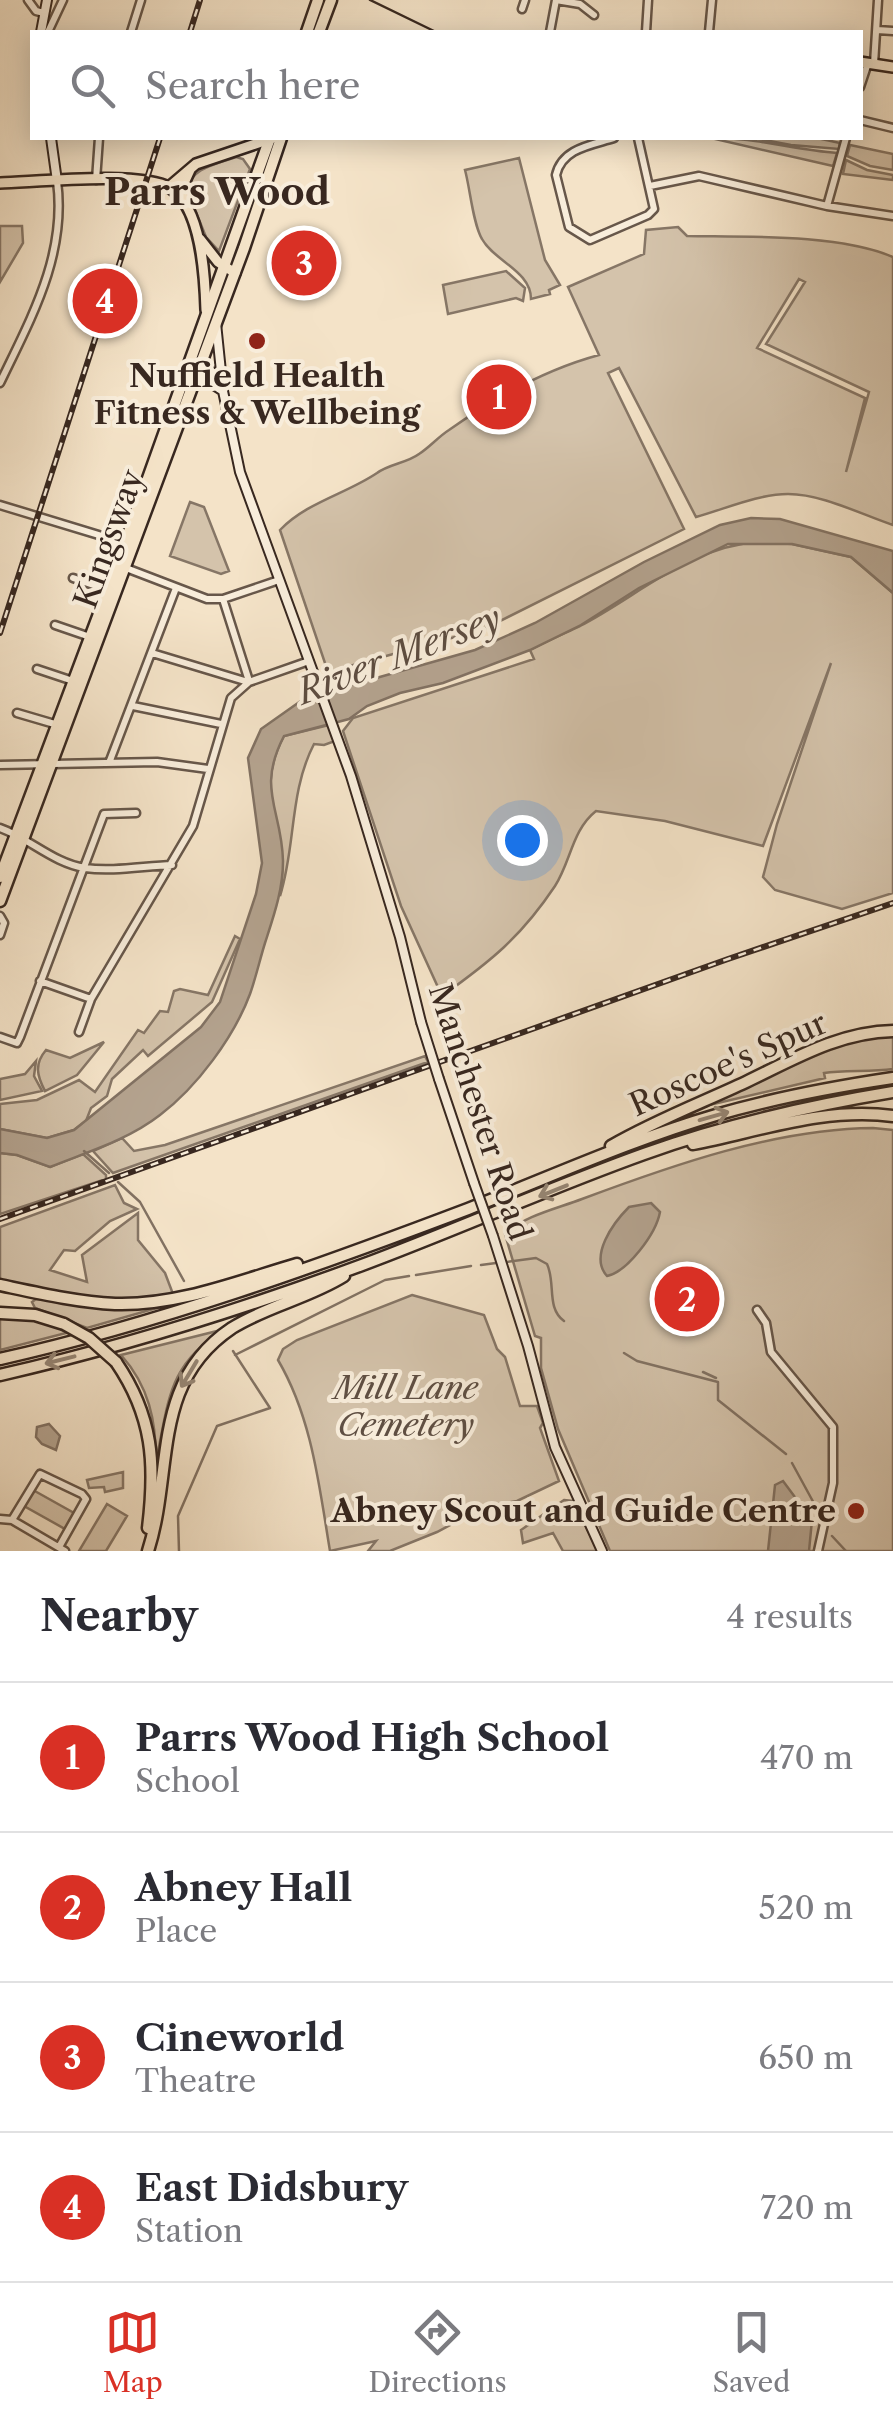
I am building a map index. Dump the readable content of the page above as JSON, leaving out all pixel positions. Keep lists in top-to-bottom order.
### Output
{
  "streets": {
    "highway": ["Kingsway", "Roscoe's Spur"],
    "main road": ["Manchester Road"]
  },
  "crossings": [
    ["Kingsway", "Manchester Road"]
  ],
  "districts": ["Parrs Wood"],
  "water": ["River Mersey"],
  "parks": ["Mill Lane Cemetery"],
  "places": ["Nuffield Health Fitness & Wellbeing", "Abney Scout and Guide Centre"],
  "page": {
    "search": "Search here",
    "pins": [
      "3",
      "4",
      "1",
      "2"
    ],
    "heading": ["Nearby", "4 results"],
    "list": [
      {
        "mark": "1",
        "name": "Parrs Wood High School",
        "note": "School",
        "value": "470 m"
      },
      {
        "mark": "2",
        "name": "Abney Hall",
        "note": "Place",
        "value": "520 m"
      },
      {
        "mark": "3",
        "name": "Cineworld",
        "note": "Theatre",
        "value": "650 m"
      },
      {
        "mark": "4",
        "name": "East Didsbury",
        "note": "Station",
        "value": "720 m"
      }
    ],
    "nav": ["Map", "Directions", "Saved"]
  }
}
